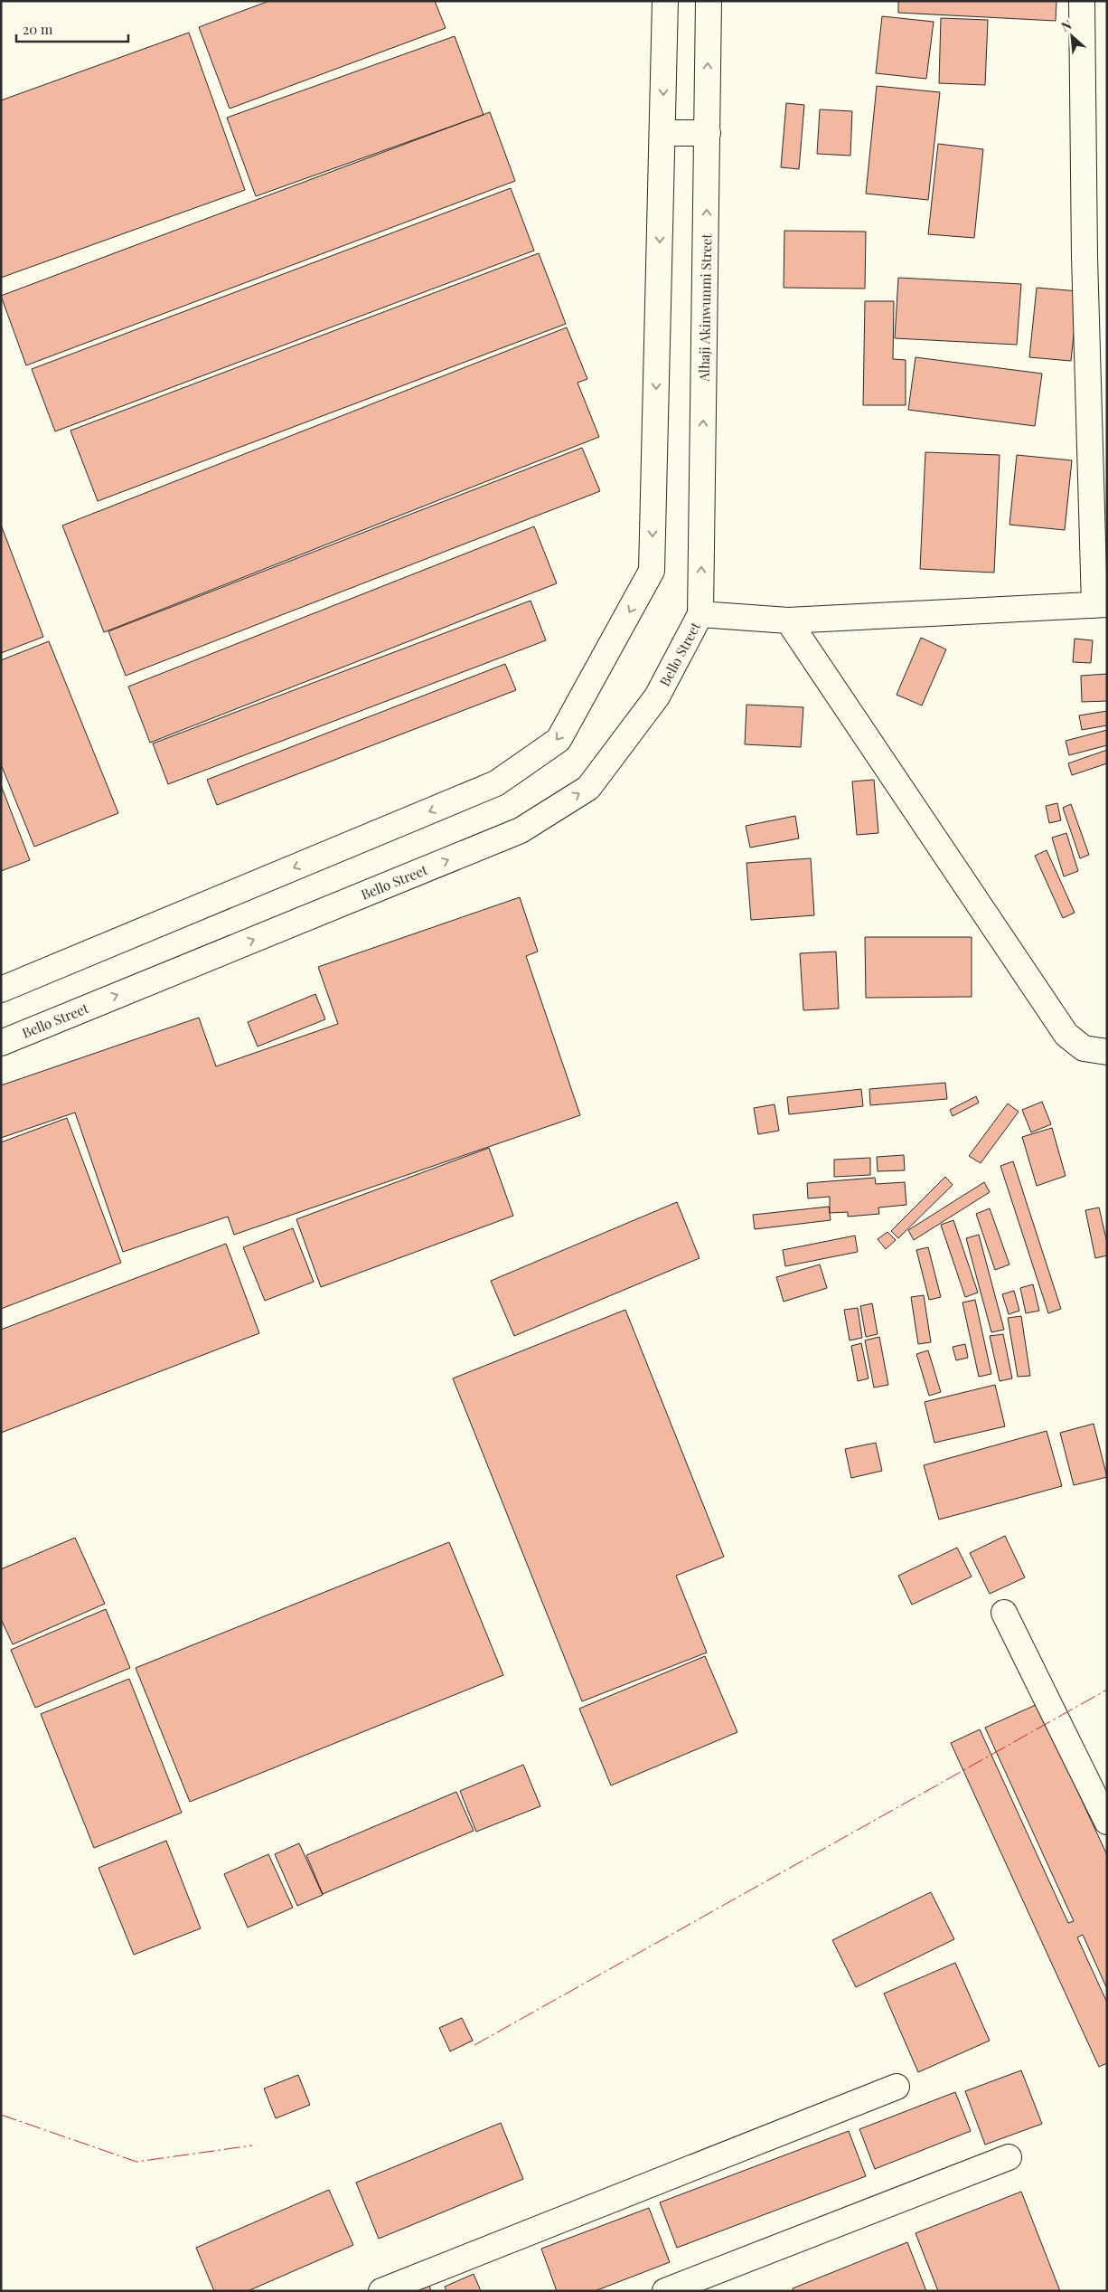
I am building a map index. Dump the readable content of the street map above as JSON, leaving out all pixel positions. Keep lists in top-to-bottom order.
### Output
{
  "streets": {
    "street": ["Alhaji Akinwunmi Street", "Bello Street"]
  },
  "crossings": [
    ["Alhaji Akinwunmi Street", "Bello Street"]
  ],
  "one_way": ["Alhaji Akinwunmi Street", "Bello Street"],
  "scale_bar": "20 m",
  "north": "top left"
}
